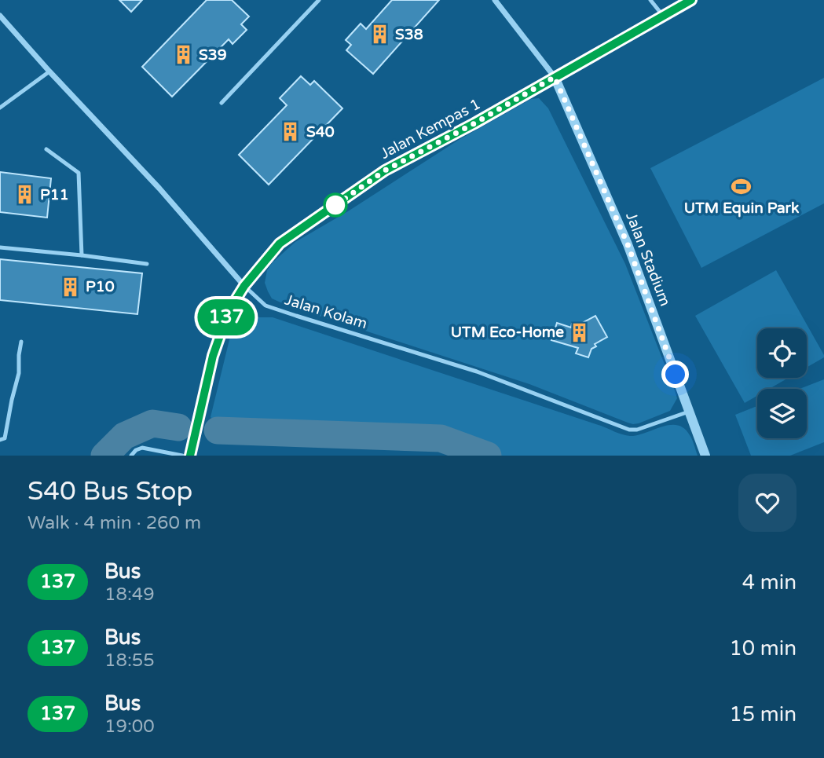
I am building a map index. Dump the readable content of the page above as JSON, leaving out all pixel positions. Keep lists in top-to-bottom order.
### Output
{
  "streets": {
    "street": ["Jalan Kempas 1", "Jalan Stadium", "Jalan Kolam"]
  },
  "crossings": [
    ["Jalan Kempas 1", "Jalan Stadium"],
    ["Jalan Kempas 1", "Jalan Kolam"],
    ["Jalan Stadium", "Jalan Kolam"]
  ],
  "places": {
    "building": [
      "S38",
      "S39",
      "S40",
      "P11",
      "P10",
      "UTM Eco-Home"
    ],
    "sports": ["UTM Equin Park"]
  },
  "lines": ["bus line 137"],
  "page": {
    "on_map": "137",
    "heading": ["S40 Bus Stop", "Walk · 4 min · 260 m"],
    "list": [
      {
        "mark": "137",
        "name": "Bus",
        "note": "18:49",
        "value": "4 min"
      },
      {
        "mark": "137",
        "name": "Bus",
        "note": "18:55",
        "value": "10 min"
      },
      {
        "mark": "137",
        "name": "Bus",
        "note": "19:00",
        "value": "15 min"
      }
    ]
  }
}
